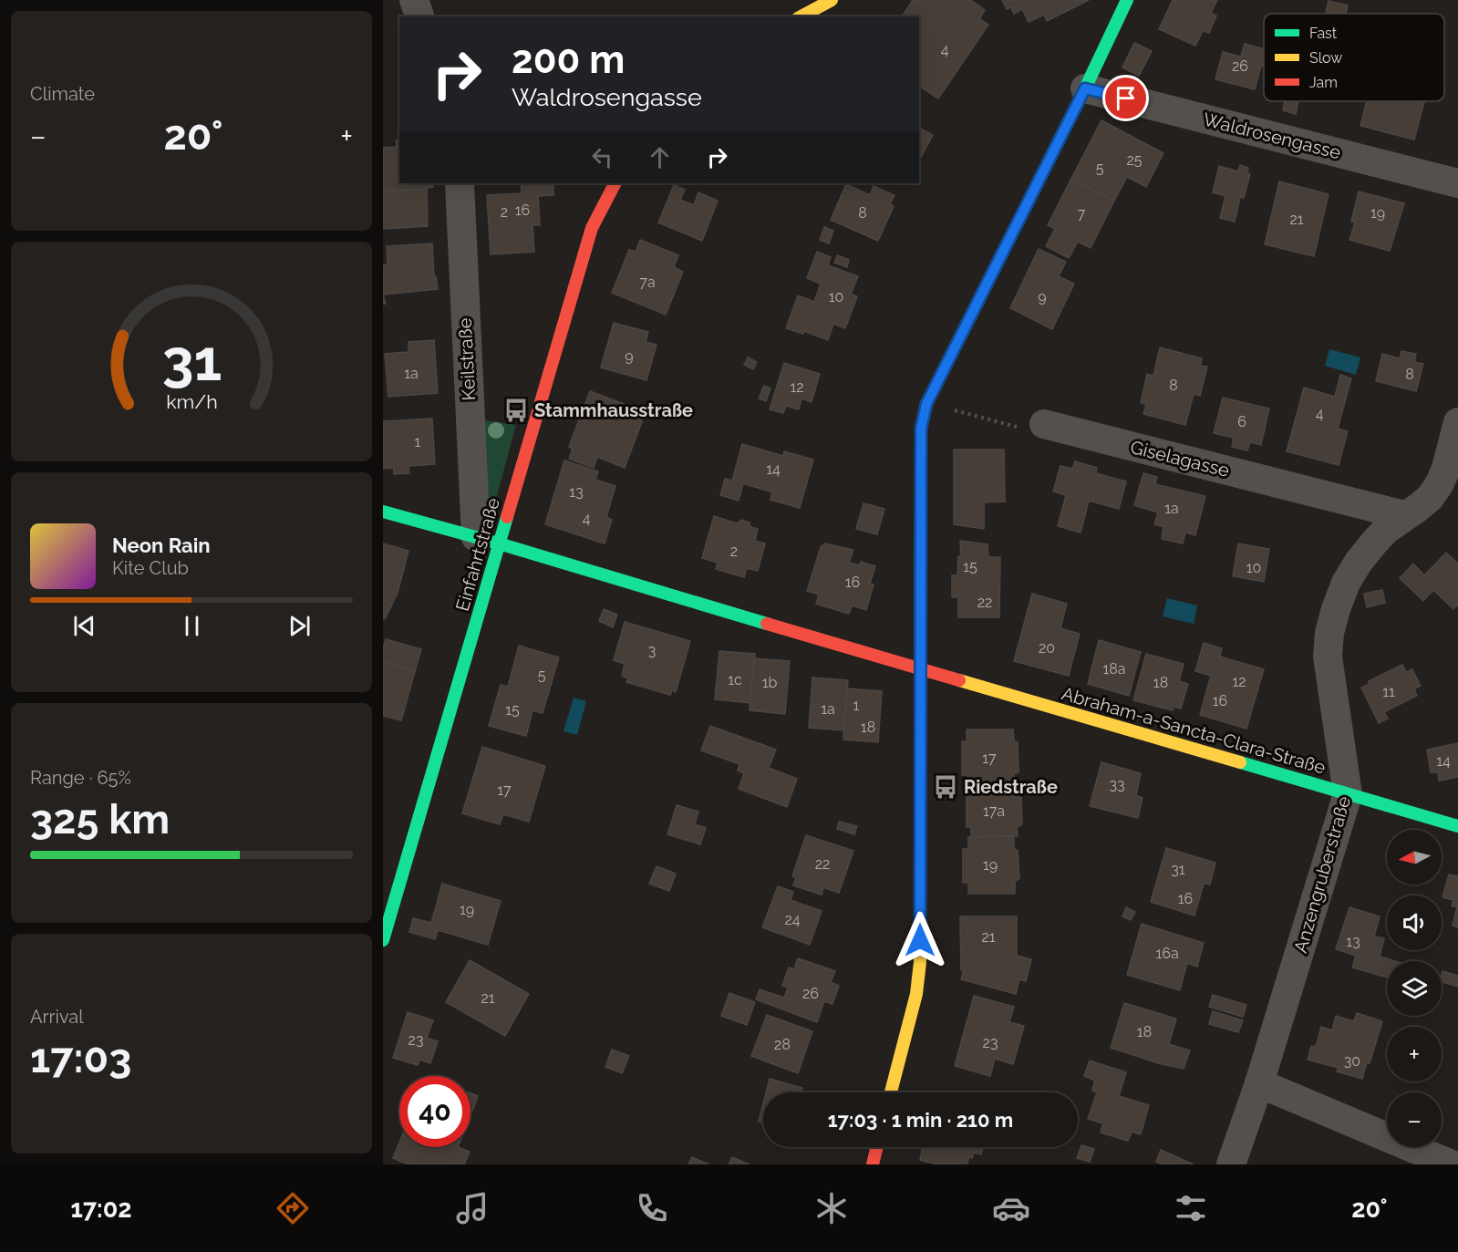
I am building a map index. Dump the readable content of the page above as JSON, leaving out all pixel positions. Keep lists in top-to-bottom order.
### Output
{
  "streets": {
    "street": [
      "Waldrosengasse",
      "Keilstraße",
      "Giselagasse",
      "Einfahrtstraße",
      "Abraham-a-Sancta-Clara-Straße",
      "Anzengruberstraße"
    ]
  },
  "crossings": [
    ["Keilstraße", "Einfahrtstraße"],
    ["Giselagasse", "Anzengruberstraße"],
    ["Abraham-a-Sancta-Clara-Straße", "Anzengruberstraße"]
  ],
  "places": {
    "bus stop": ["Stammhausstraße", "Riedstraße"]
  },
  "house_numbers": [
    "4",
    "26",
    "25",
    "5",
    "16",
    "2",
    "8",
    "19",
    "7",
    "21",
    "7a",
    "10",
    "9",
    "9",
    "1a",
    "8",
    "8",
    "12",
    "4",
    "6",
    "1",
    "14",
    "13",
    "1a",
    "4",
    "2",
    "15",
    "10",
    "16",
    "22",
    "20",
    "3",
    "18a",
    "5",
    "1c",
    "12",
    "1b",
    "18",
    "11",
    "16",
    "1",
    "1a",
    "15",
    "18",
    "17",
    "14",
    "33",
    "17",
    "17a",
    "22",
    "19",
    "31",
    "16",
    "19",
    "24",
    "21",
    "13",
    "16a",
    "26",
    "21",
    "18",
    "23",
    "23",
    "28",
    "30"
  ],
  "legend": ["Fast", "Slow", "Jam"],
  "north": "left",
  "page": {
    "tile": [
      "Climate",
      ["Range · 65%", "325 km"],
      ["Arrival", "17:03"]
    ],
    "turn": ["200 m", "Waldrosengasse"],
    "heat": ["−", "20°", "+"],
    "song": ["Neon Rain", "Kite Club"],
    "map_buttons": ["+", "−"],
    "limit": "40",
    "trip": "17:03 · 1 min · 210 m",
    "tabs": ["17:02", "20°"],
    "gauge": ["31", "km/h"]
  }
}
